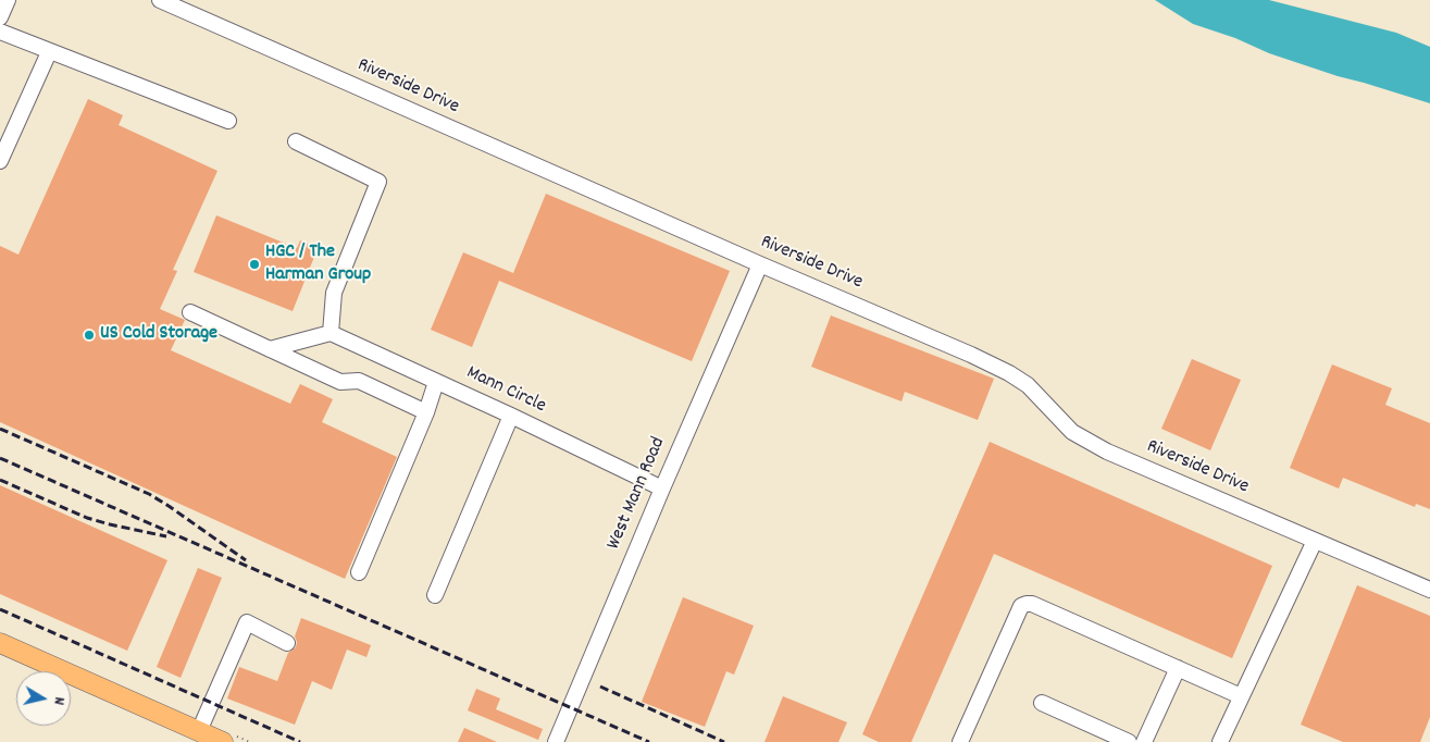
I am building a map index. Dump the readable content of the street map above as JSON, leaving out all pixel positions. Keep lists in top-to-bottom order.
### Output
{
  "streets": {
    "street": ["Riverside Drive", "Mann Circle", "West Mann Road"]
  },
  "crossings": [
    ["Riverside Drive", "West Mann Road"],
    ["Mann Circle", "West Mann Road"]
  ],
  "places": ["HGC / The Harman Group", "US Cold Storage"],
  "north": "right"
}
